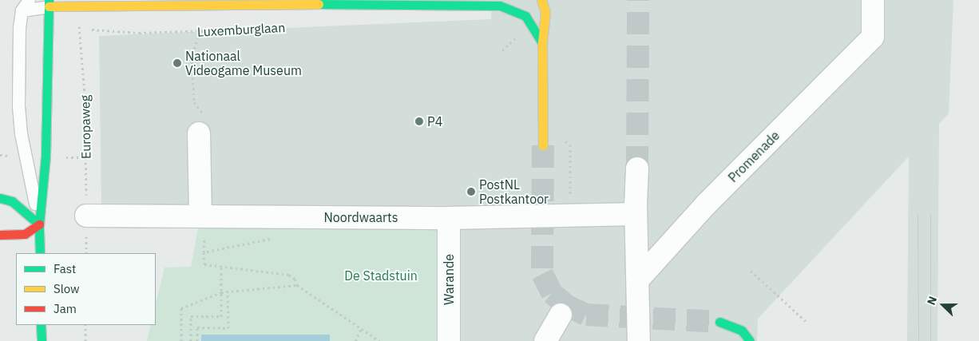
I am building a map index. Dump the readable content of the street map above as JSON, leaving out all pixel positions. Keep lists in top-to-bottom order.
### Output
{
  "streets": {
    "street": [
      "Luxemburglaan",
      "Promenade",
      "Noordwaarts",
      "Warande"
    ],
    "path": ["Europaweg"]
  },
  "crossings": [
    ["Luxemburglaan", "Europaweg"],
    ["Europaweg", "Noordwaarts"],
    ["Noordwaarts", "Warande"]
  ],
  "parks": ["De Stadstuin"],
  "places": ["Nationaal Videogame Museum", "P4", "PostNL Postkantoor"],
  "legend": ["Fast", "Slow", "Jam"],
  "north": "left"
}
